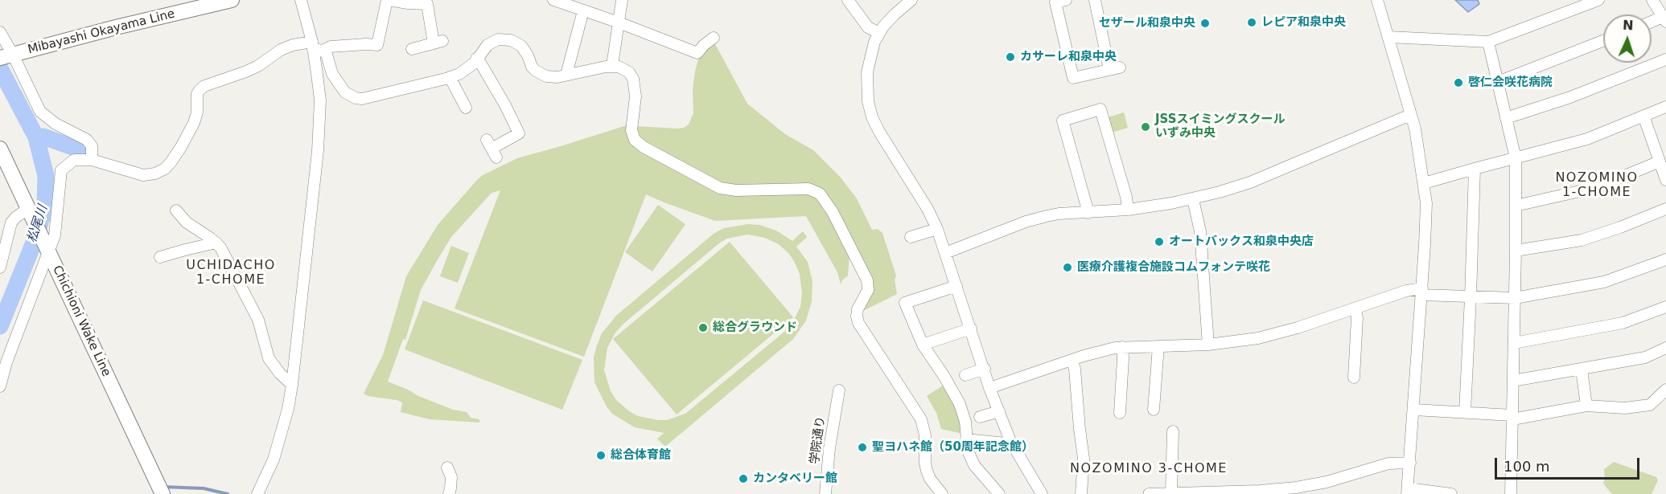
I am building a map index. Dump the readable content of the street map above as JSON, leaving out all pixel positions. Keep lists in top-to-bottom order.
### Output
{
  "streets": {
    "main road": ["Mibayashi Okayama Line", "Chichioni Wake Line"],
    "street": ["学院通り"]
  },
  "districts": ["NOZOMINO 1-CHOME", "UCHIDACHO 1-CHOME", "NOZOMINO 3-CHOME"],
  "water": ["松尾川"],
  "places": [
    "レピア和泉中央",
    "セザール和泉中央",
    "カサーレ和泉中央",
    "啓仁会咲花病院",
    "JSSスイミングスクール いずみ中央",
    "オートバックス和泉中央店",
    "医療介護複合施設コムフォンテ咲花",
    "総合グラウンド",
    "聖ヨハネ館（50周年記念館）",
    "総合体育館",
    "カンタベリー館"
  ],
  "scale_bar": "100 m",
  "north": "top"
}
